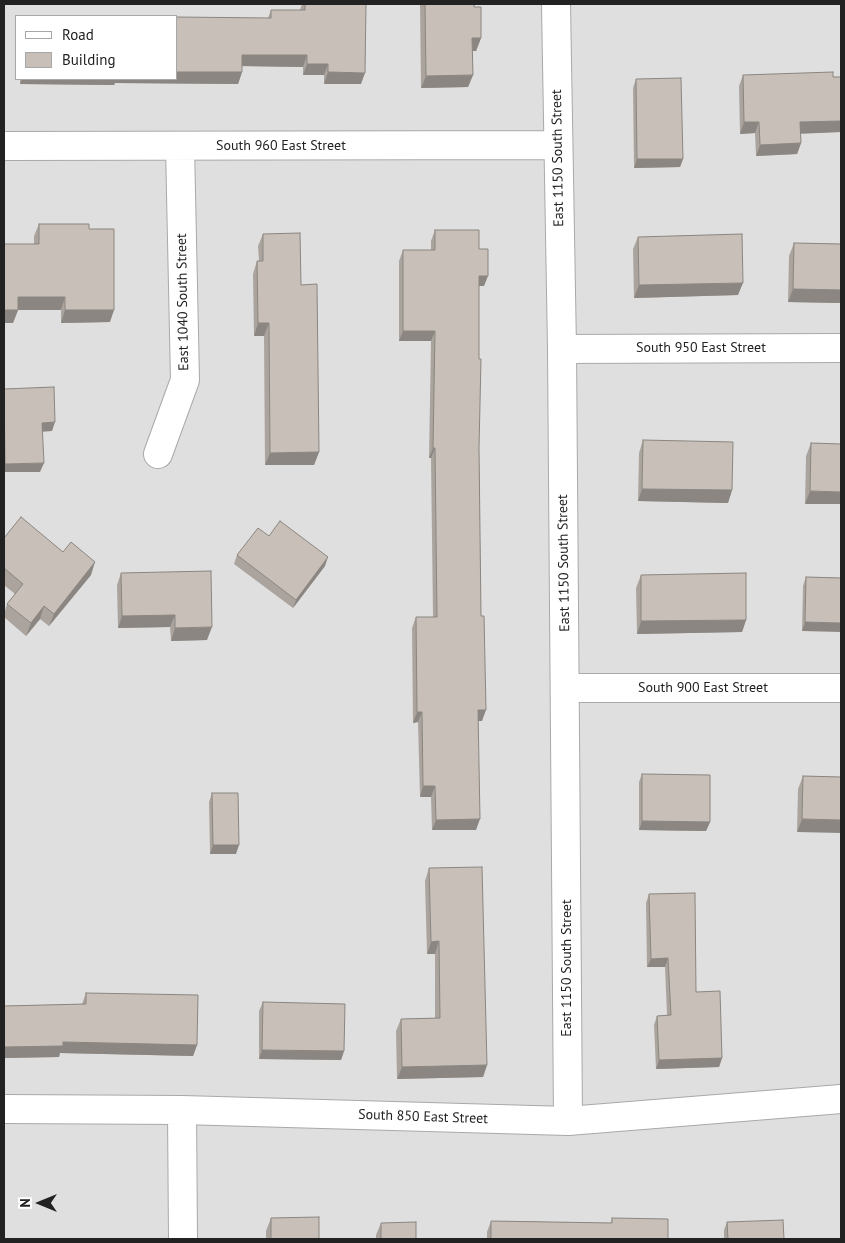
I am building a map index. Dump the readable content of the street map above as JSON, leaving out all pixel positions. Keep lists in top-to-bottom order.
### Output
{
  "streets": {
    "street": [
      "South 960 East Street",
      "East 1150 South Street",
      "East 1040 South Street",
      "South 950 East Street",
      "South 900 East Street",
      "South 850 East Street"
    ]
  },
  "crossings": [
    ["South 960 East Street", "East 1150 South Street"],
    ["South 960 East Street", "East 1040 South Street"],
    ["East 1150 South Street", "South 950 East Street"],
    ["East 1150 South Street", "South 900 East Street"],
    ["East 1150 South Street", "South 850 East Street"]
  ],
  "legend": ["Road", "Building"],
  "north": "left"
}
